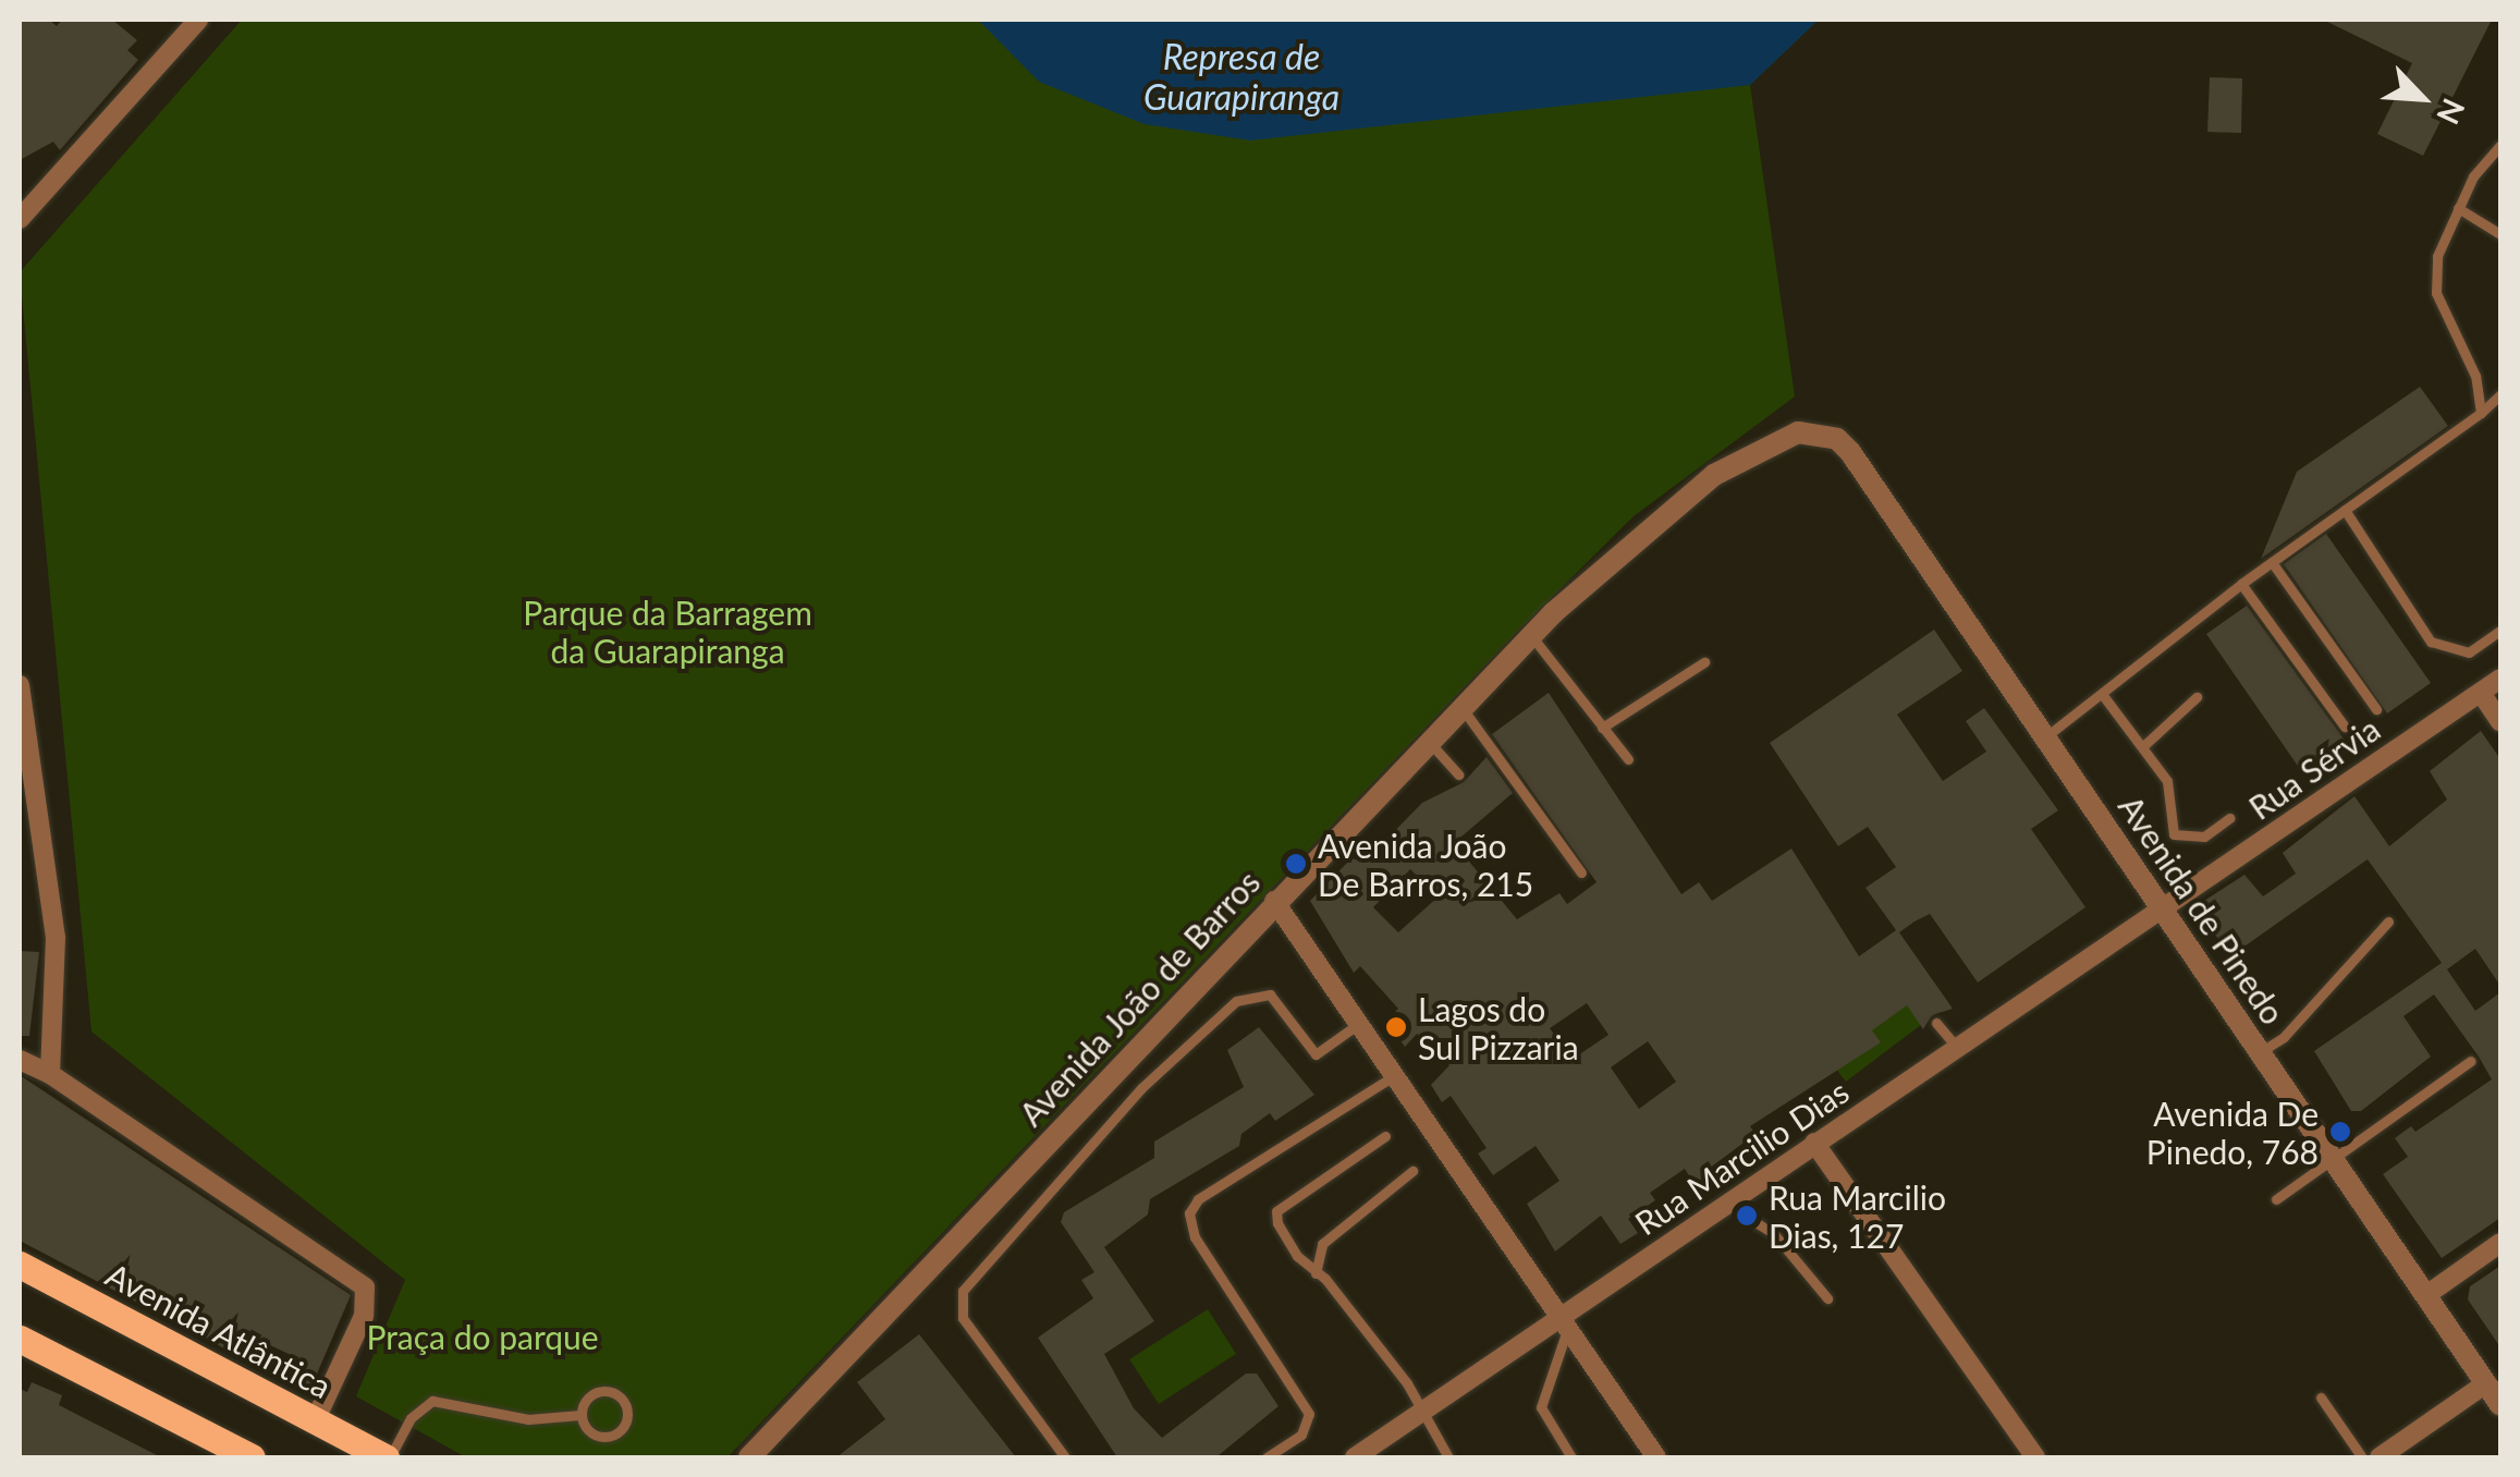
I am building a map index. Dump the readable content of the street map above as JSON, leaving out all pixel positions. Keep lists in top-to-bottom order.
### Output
{
  "streets": {
    "main road": ["Avenida Atlântica"],
    "street": [
      "Rua Sérvia",
      "Avenida de Pinedo",
      "Avenida João de Barros",
      "Rua Marcilio Dias"
    ]
  },
  "crossings": [
    ["Rua Sérvia", "Avenida de Pinedo"],
    ["Rua Sérvia", "Rua Marcilio Dias"],
    ["Avenida de Pinedo", "Avenida João de Barros"],
    ["Avenida de Pinedo", "Rua Marcilio Dias"]
  ],
  "water": ["Represa de Guarapiranga"],
  "parks": ["Parque da Barragem da Guarapiranga", "Praça do parque"],
  "places": [
    "Avenida João De Barros, 215",
    "Lagos do Sul Pizzaria",
    "Avenida De Pinedo, 768",
    "Rua Marcilio Dias, 127"
  ],
  "north": "bottom right"
}
